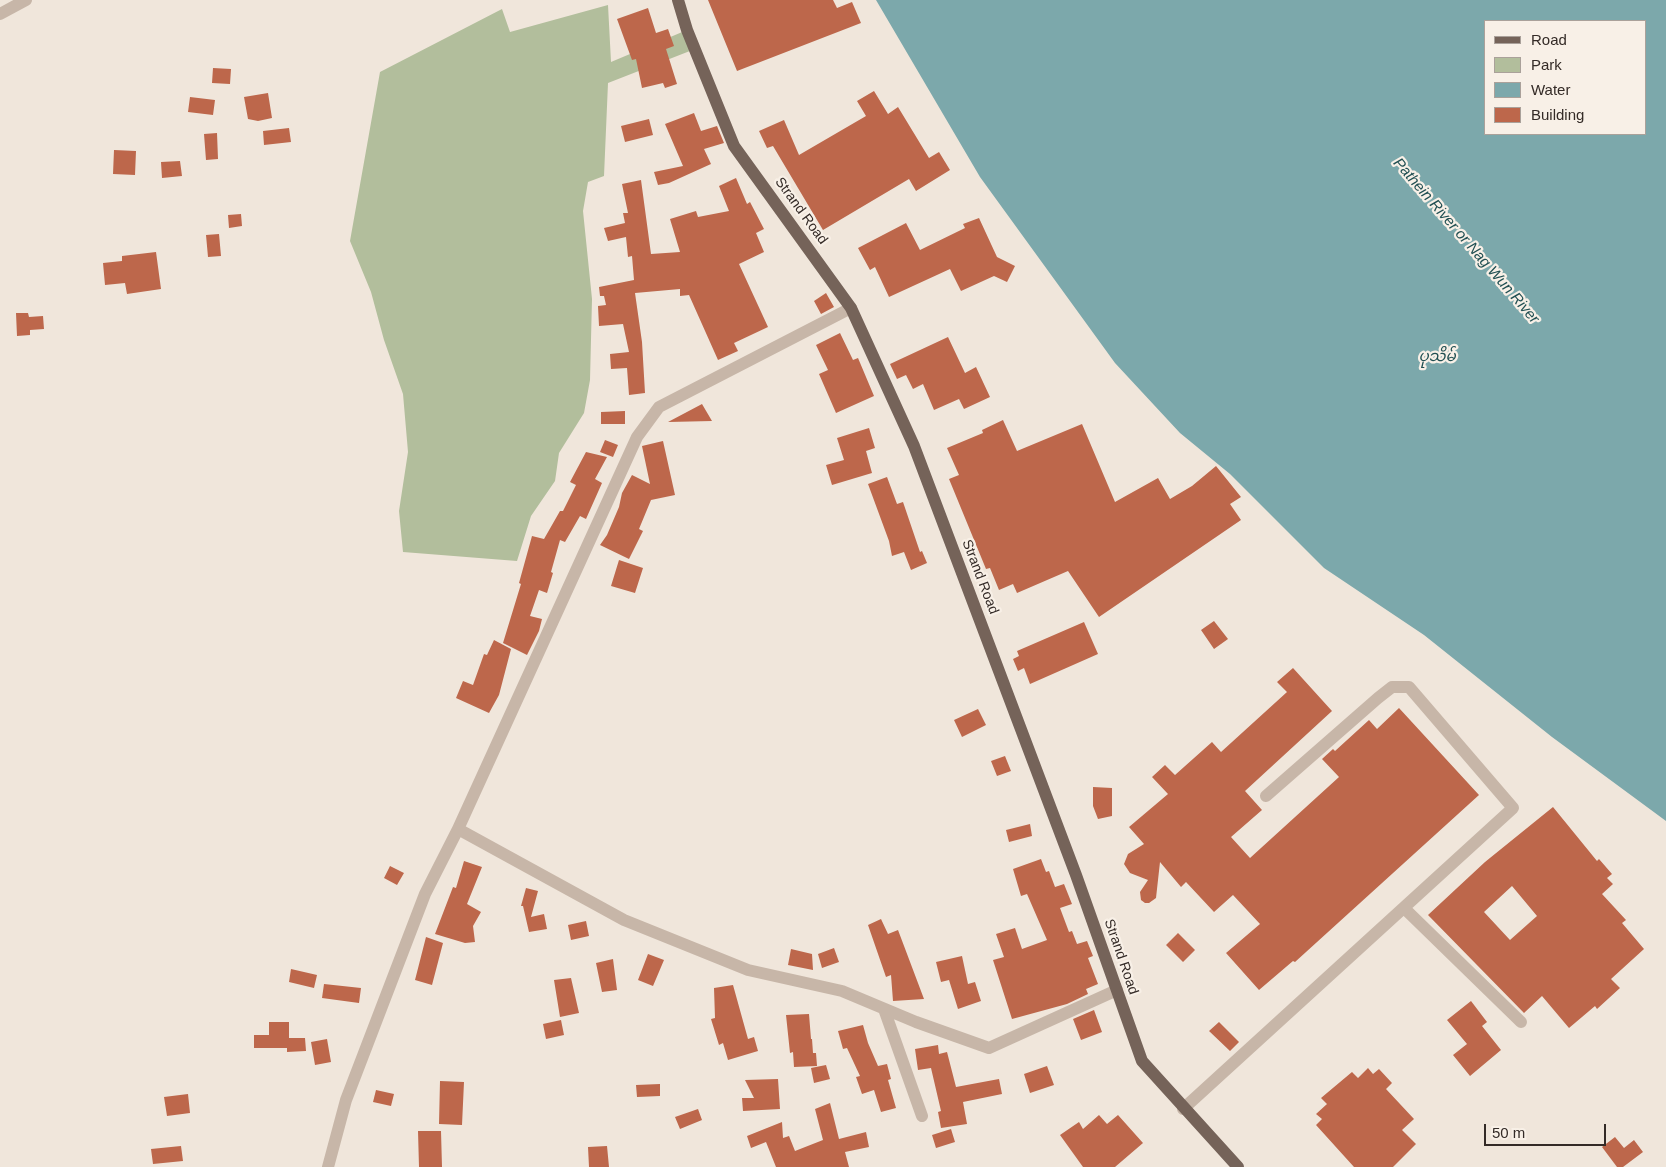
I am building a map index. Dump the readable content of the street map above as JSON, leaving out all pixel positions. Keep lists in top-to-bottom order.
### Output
{
  "streets": {
    "main road": ["Strand Road"]
  },
  "water": ["Pathein River or Nag Wun River", "ပုသိမ်"],
  "legend": [
    "Road",
    "Park",
    "Water",
    "Building"
  ],
  "scale_bar": "50 m"
}
